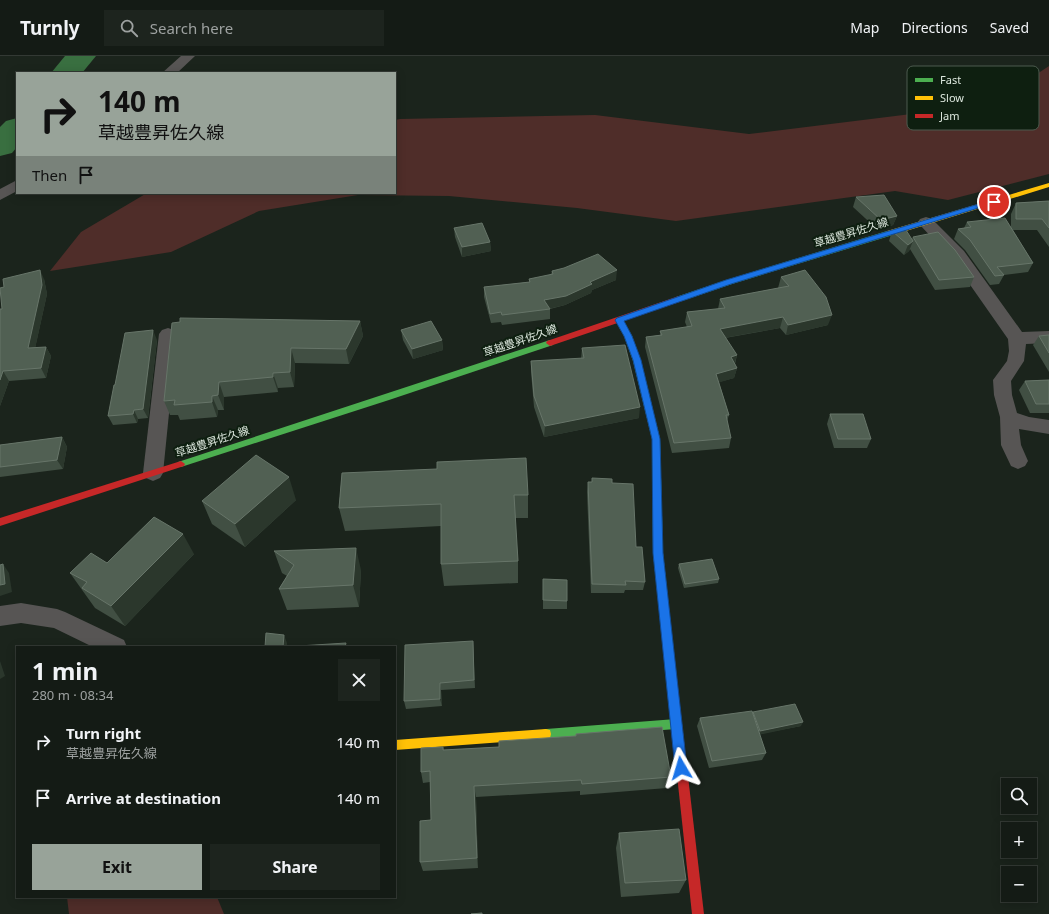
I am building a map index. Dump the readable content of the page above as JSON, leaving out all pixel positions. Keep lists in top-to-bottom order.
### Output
{
  "streets": {
    "main road": ["草越豊昇佐久線"]
  },
  "legend": ["Fast", "Slow", "Jam"],
  "page": {
    "header": "Turnly",
    "search": "Search here",
    "nav": ["Map", "Directions", "Saved"],
    "turn": ["140 m", "草越豊昇佐久線"],
    "then": "Then",
    "heading": ["1 min", "280 m · 08:34"],
    "list": [
      {
        "name": "Turn right",
        "note": "草越豊昇佐久線",
        "value": "140 m"
      },
      {
        "name": "Arrive at destination",
        "value": "140 m"
      }
    ],
    "map_buttons": ["+", "−"],
    "buttons": ["Exit", "Share"]
  }
}
